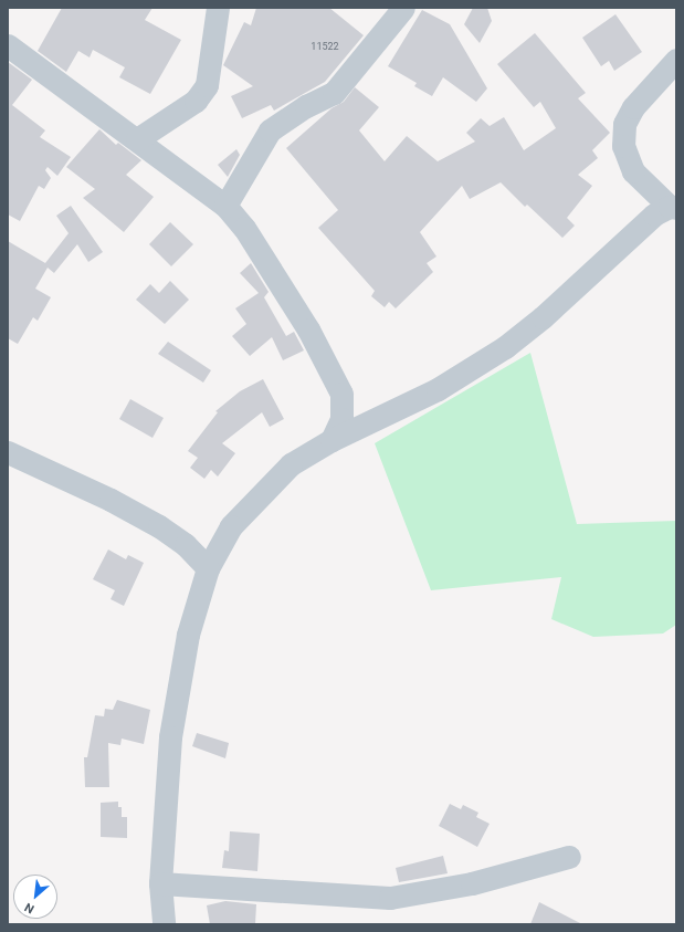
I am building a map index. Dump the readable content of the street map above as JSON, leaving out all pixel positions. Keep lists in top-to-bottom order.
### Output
{
  "house_numbers": ["11522"],
  "north": "bottom left"
}
